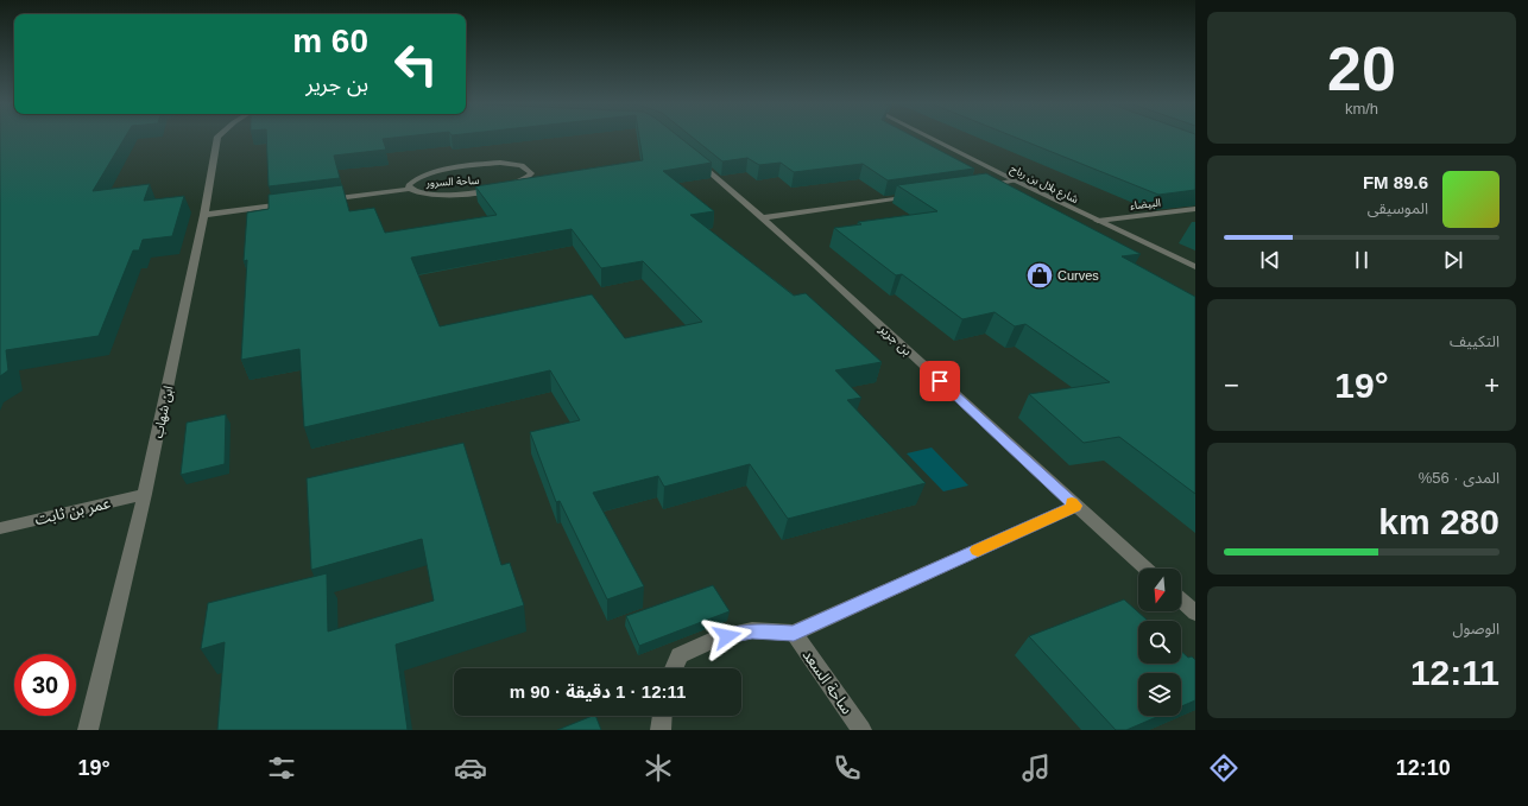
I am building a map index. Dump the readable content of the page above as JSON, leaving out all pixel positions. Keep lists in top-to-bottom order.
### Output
{
  "streets": {
    "street": [
      "ساحة السرور",
      "شارع بلال بن رباح",
      "البيضاء",
      "بن جرير",
      "ابن شهاب",
      "عمر بن ثابت",
      "ساحة السعد"
    ]
  },
  "crossings": [
    ["شارع بلال بن رباح", "البيضاء"],
    ["ابن شهاب", "عمر بن ثابت"]
  ],
  "places": {
    "shop": ["Curves"]
  },
  "north": "bottom",
  "page": {
    "tile": [
      ["20", "km/h"],
      "التكييف",
      ["المدى · 56%", "280 km"],
      ["الوصول", "12:11"]
    ],
    "turn": ["60 m", "بن جرير"],
    "song": ["89.6 FM", "الموسيقى"],
    "heat": ["−", "19°", "+"],
    "limit": "30",
    "trip": "12:11 · 1 دقيقة · 90 m",
    "tabs": ["12:10", "19°"]
  }
}
